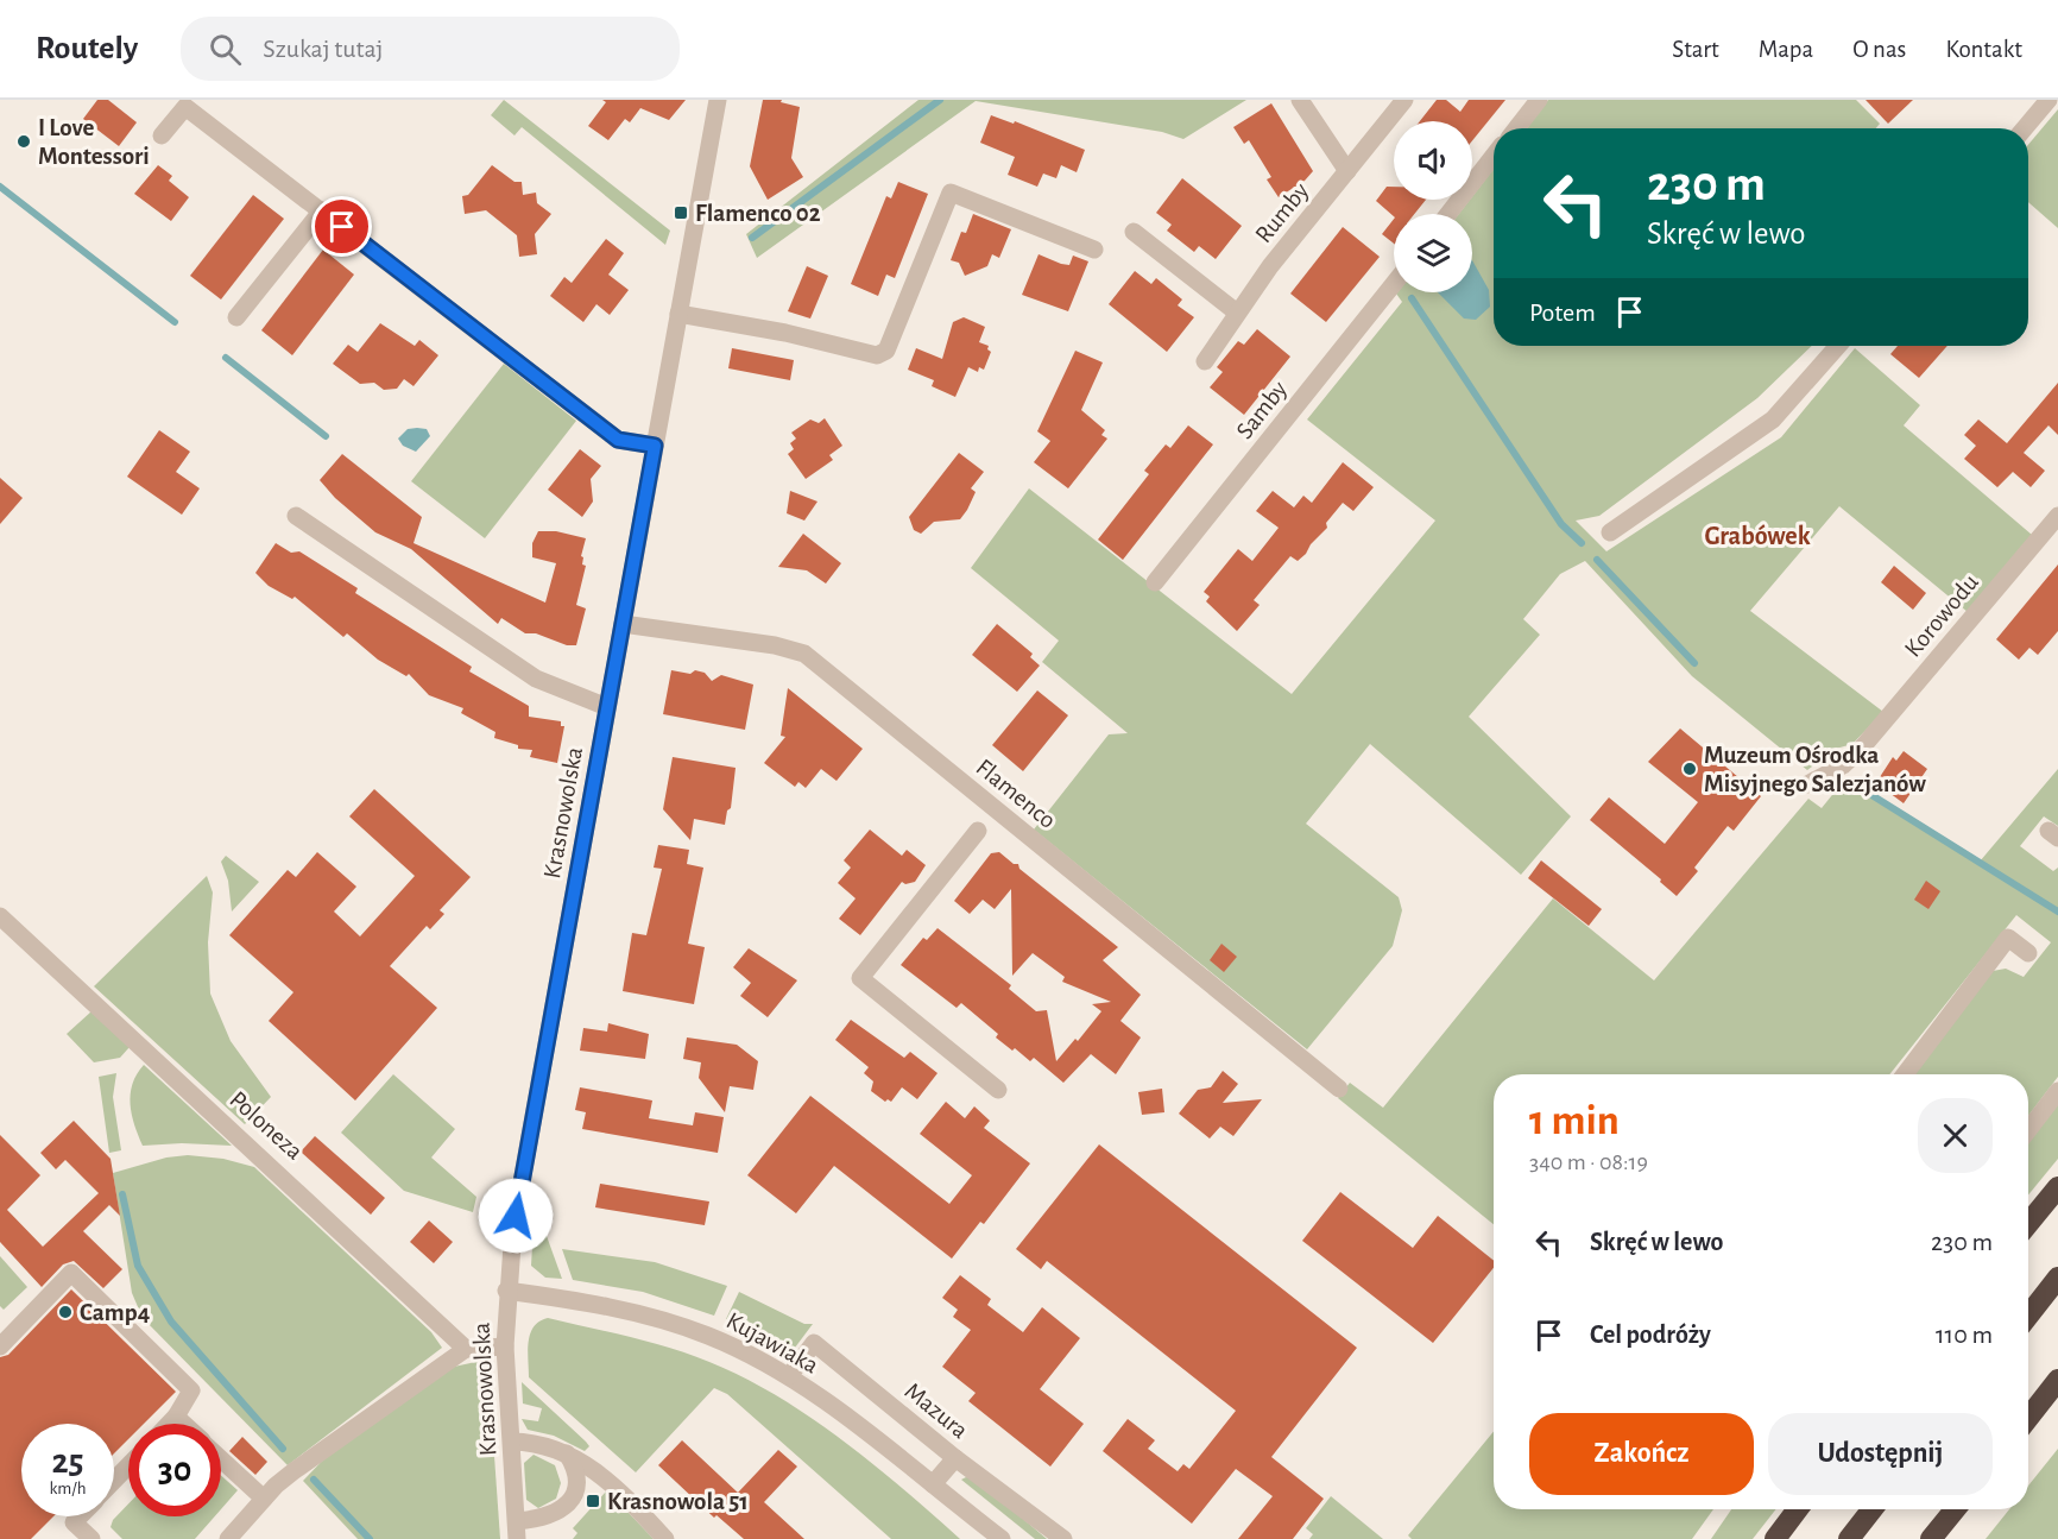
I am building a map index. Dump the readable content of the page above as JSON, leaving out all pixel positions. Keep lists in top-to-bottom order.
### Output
{
  "streets": {
    "street": [
      "Rumby",
      "Samby",
      "Korowodu",
      "Flamenco",
      "Krasnowolska",
      "Poloneza",
      "Kujawiaka",
      "Mazura"
    ]
  },
  "crossings": [
    ["Flamenco", "Krasnowolska"],
    ["Krasnowolska", "Kujawiaka"],
    ["Kujawiaka", "Mazura"]
  ],
  "districts": ["Grabówek"],
  "places": {
    "other": ["I Love Montessori", "Muzeum Ośrodka Misyjnego Salezjanów", "Camp4"],
    "transit": ["Flamenco 02", "Krasnowola 51"]
  },
  "page": {
    "header": "Routely",
    "search": "Szukaj tutaj",
    "nav": [
      "Start",
      "Mapa",
      "O nas",
      "Kontakt"
    ],
    "turn": ["230 m", "Skręć w lewo"],
    "then": "Potem",
    "heading": ["1 min", "340 m · 08:19"],
    "list": [
      {
        "name": "Skręć w lewo",
        "value": "230 m"
      },
      {
        "name": "Cel podróży",
        "value": "110 m"
      }
    ],
    "buttons": ["Zakończ", "Udostępnij"],
    "speed": "25 km/h",
    "limit": "30"
  }
}
